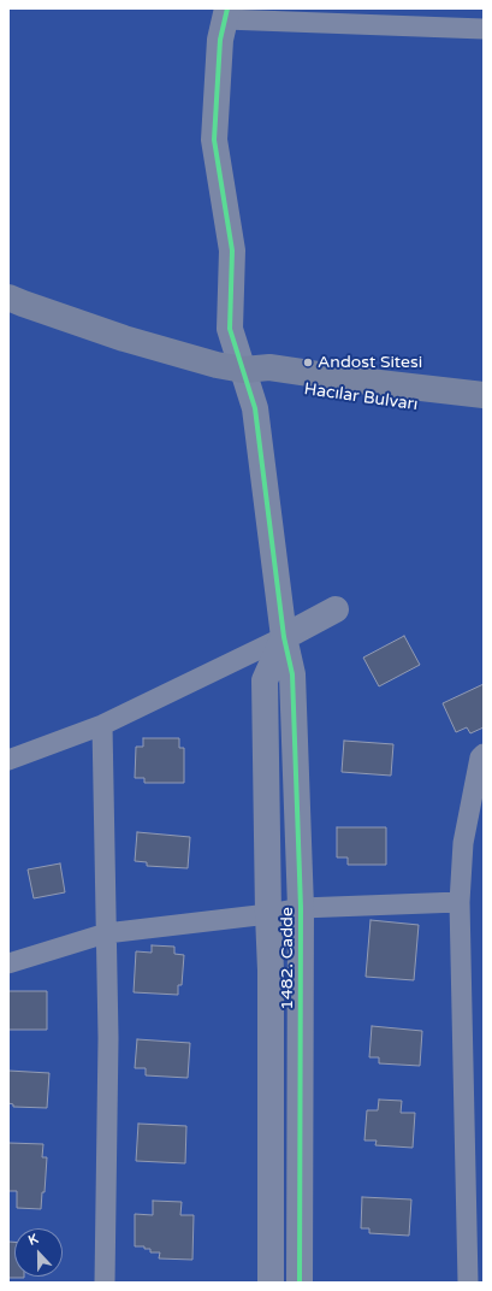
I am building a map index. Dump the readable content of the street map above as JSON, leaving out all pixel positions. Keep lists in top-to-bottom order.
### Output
{
  "streets": {
    "main road": ["Hacılar Bulvarı"],
    "street": ["1482. Cadde"]
  },
  "places": ["Andost Sitesi"],
  "north": "top"
}
